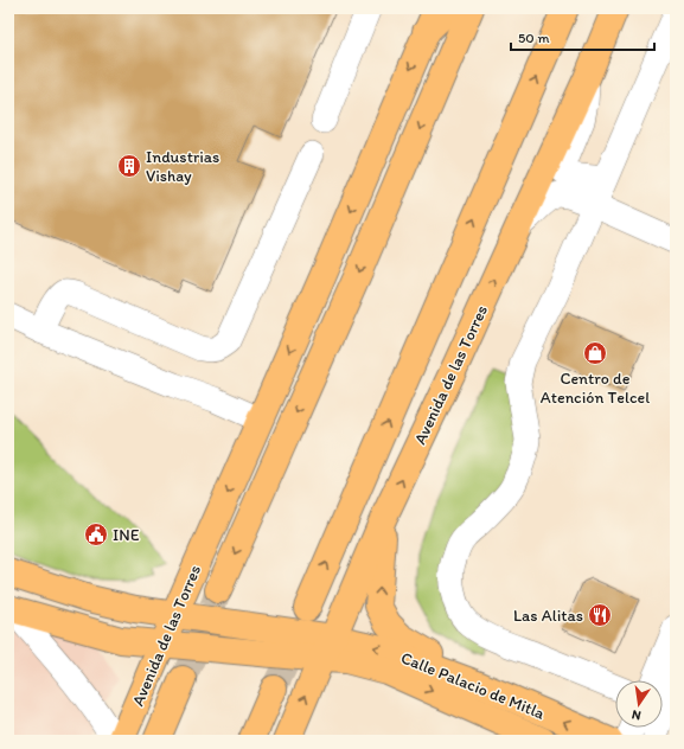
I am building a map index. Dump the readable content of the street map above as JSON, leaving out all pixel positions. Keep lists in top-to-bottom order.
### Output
{
  "streets": {
    "main road": ["Avenida de las Torres", "Calle Palacio de Mitla"]
  },
  "crossings": [
    ["Avenida de las Torres", "Calle Palacio de Mitla"]
  ],
  "places": {
    "building": ["Industrias Vishay"],
    "shop": ["Centro de Atención Telcel"],
    "public building": ["INE"],
    "restaurant": ["Las Alitas"]
  },
  "scale_bar": "50 m",
  "north": "bottom"
}
